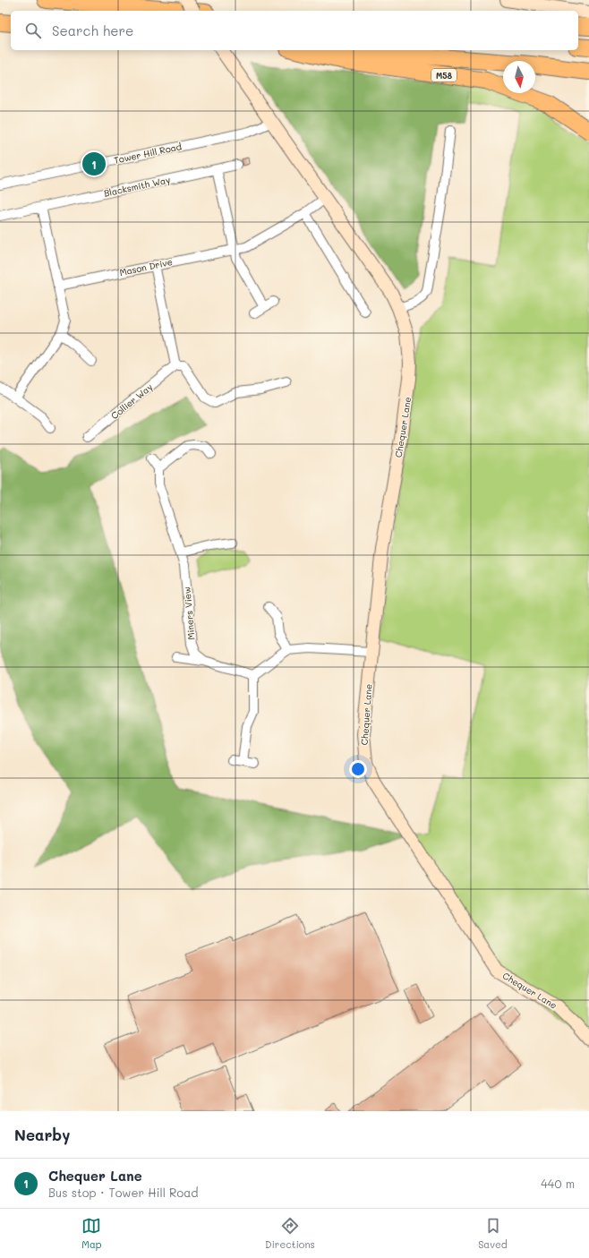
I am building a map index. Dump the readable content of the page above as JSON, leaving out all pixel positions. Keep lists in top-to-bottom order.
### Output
{
  "streets": {
    "highway": ["M58"],
    "street": [
      "Tower Hill Road",
      "Blacksmith Way",
      "Mason Drive",
      "Collier Way",
      "Chequer Lane",
      "Miners View"
    ]
  },
  "crossings": [
    ["Tower Hill Road", "Chequer Lane"],
    ["Mason Drive", "Chequer Lane"]
  ],
  "north": "bottom",
  "page": {
    "search": "Search here",
    "pins": "1",
    "heading": "Nearby",
    "list": [
      {
        "mark": "1",
        "name": "Chequer Lane",
        "note": "Bus stop · Tower Hill Road",
        "value": "440 m"
      }
    ],
    "nav": ["Map", "Directions", "Saved"]
  }
}
